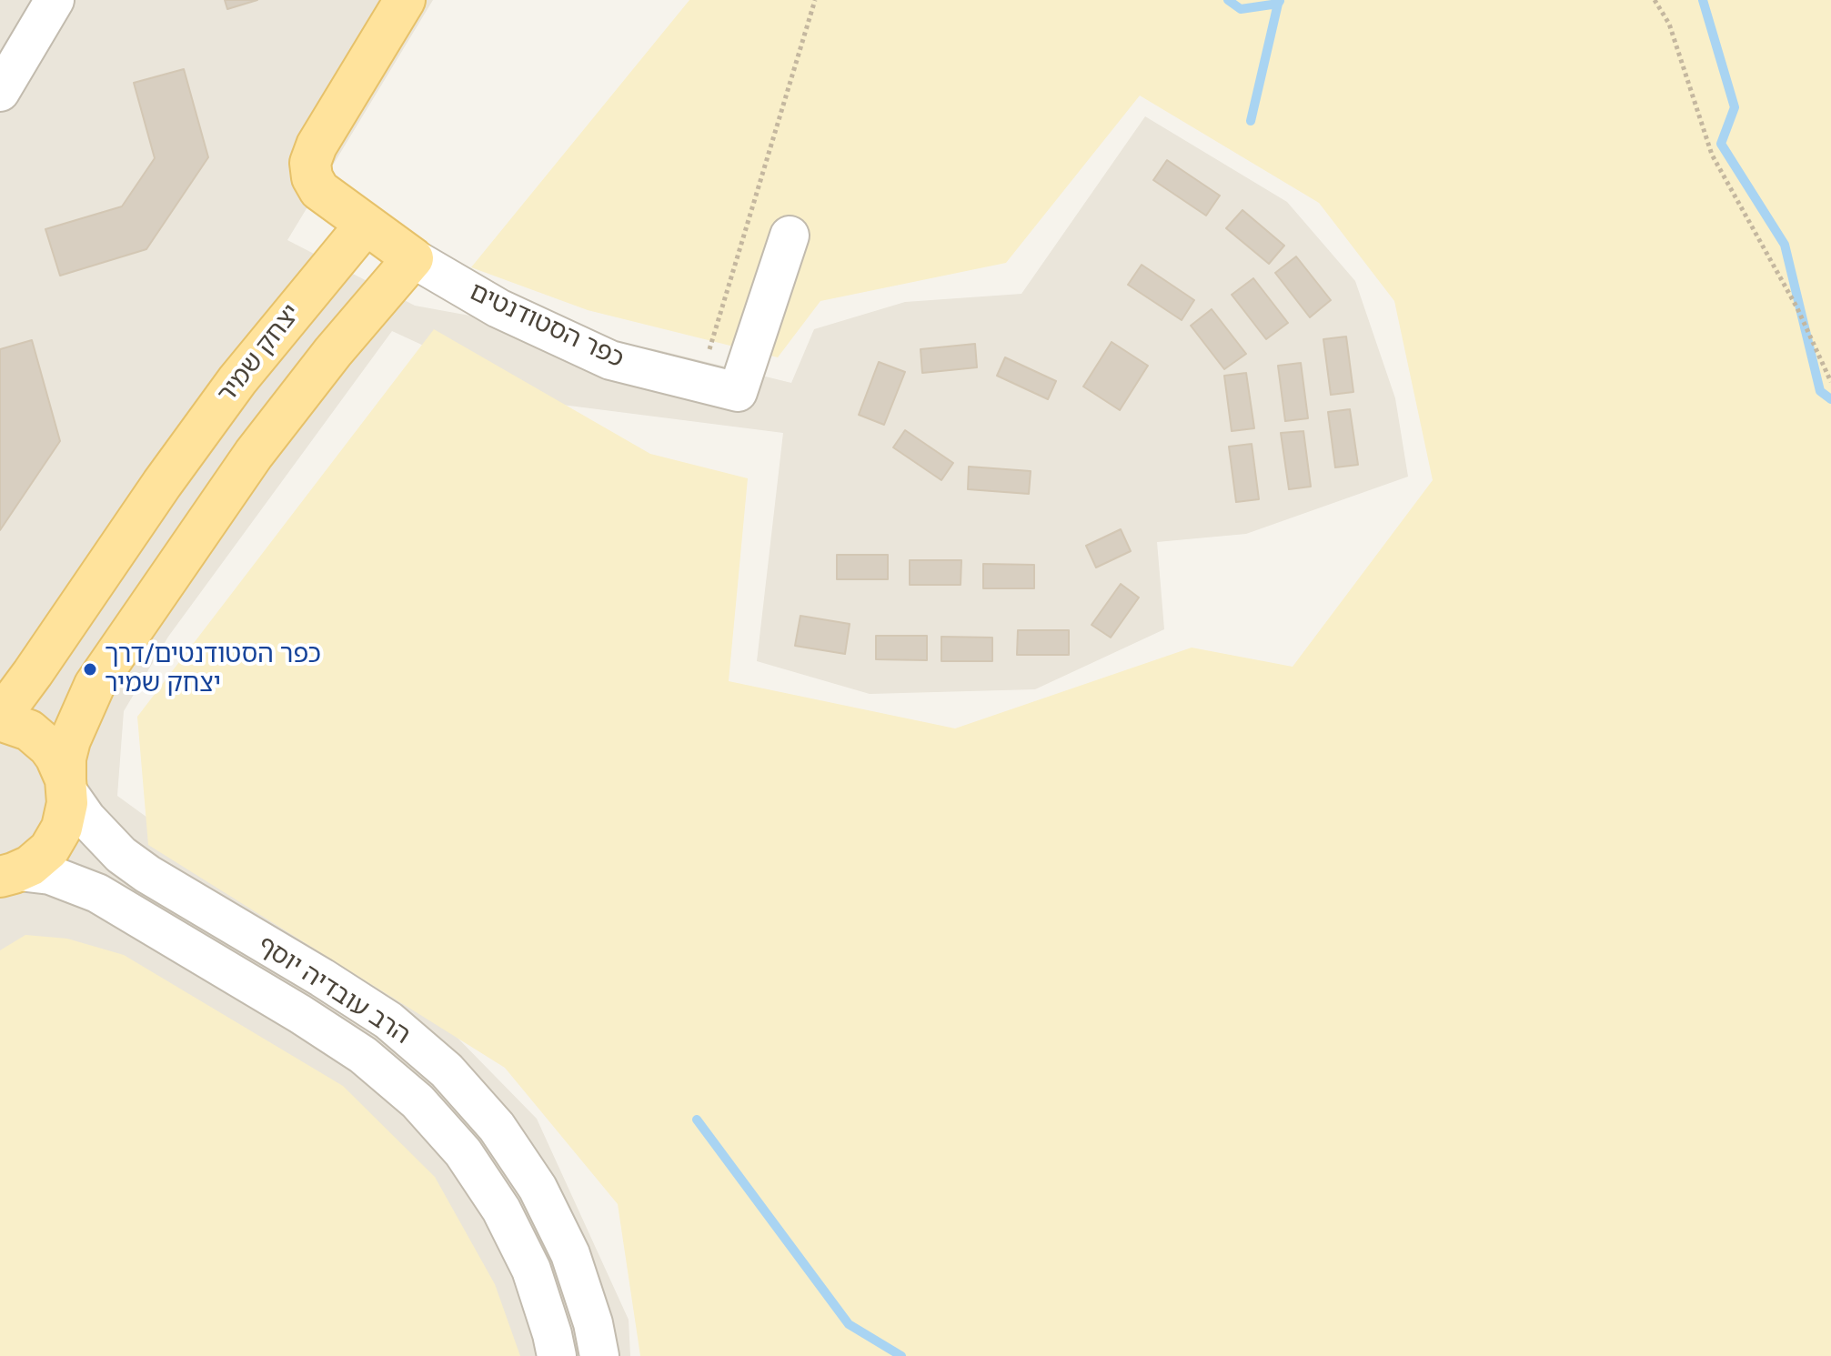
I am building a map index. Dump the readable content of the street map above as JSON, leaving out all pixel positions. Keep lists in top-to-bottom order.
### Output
{
  "streets": {
    "main road": ["יצחק שמיר"],
    "street": ["כפר הסטודנטים", "הרב עובדיה יוסף"]
  },
  "places": ["כפר הסטודנטים/דרך יצחק שמיר"]
}
